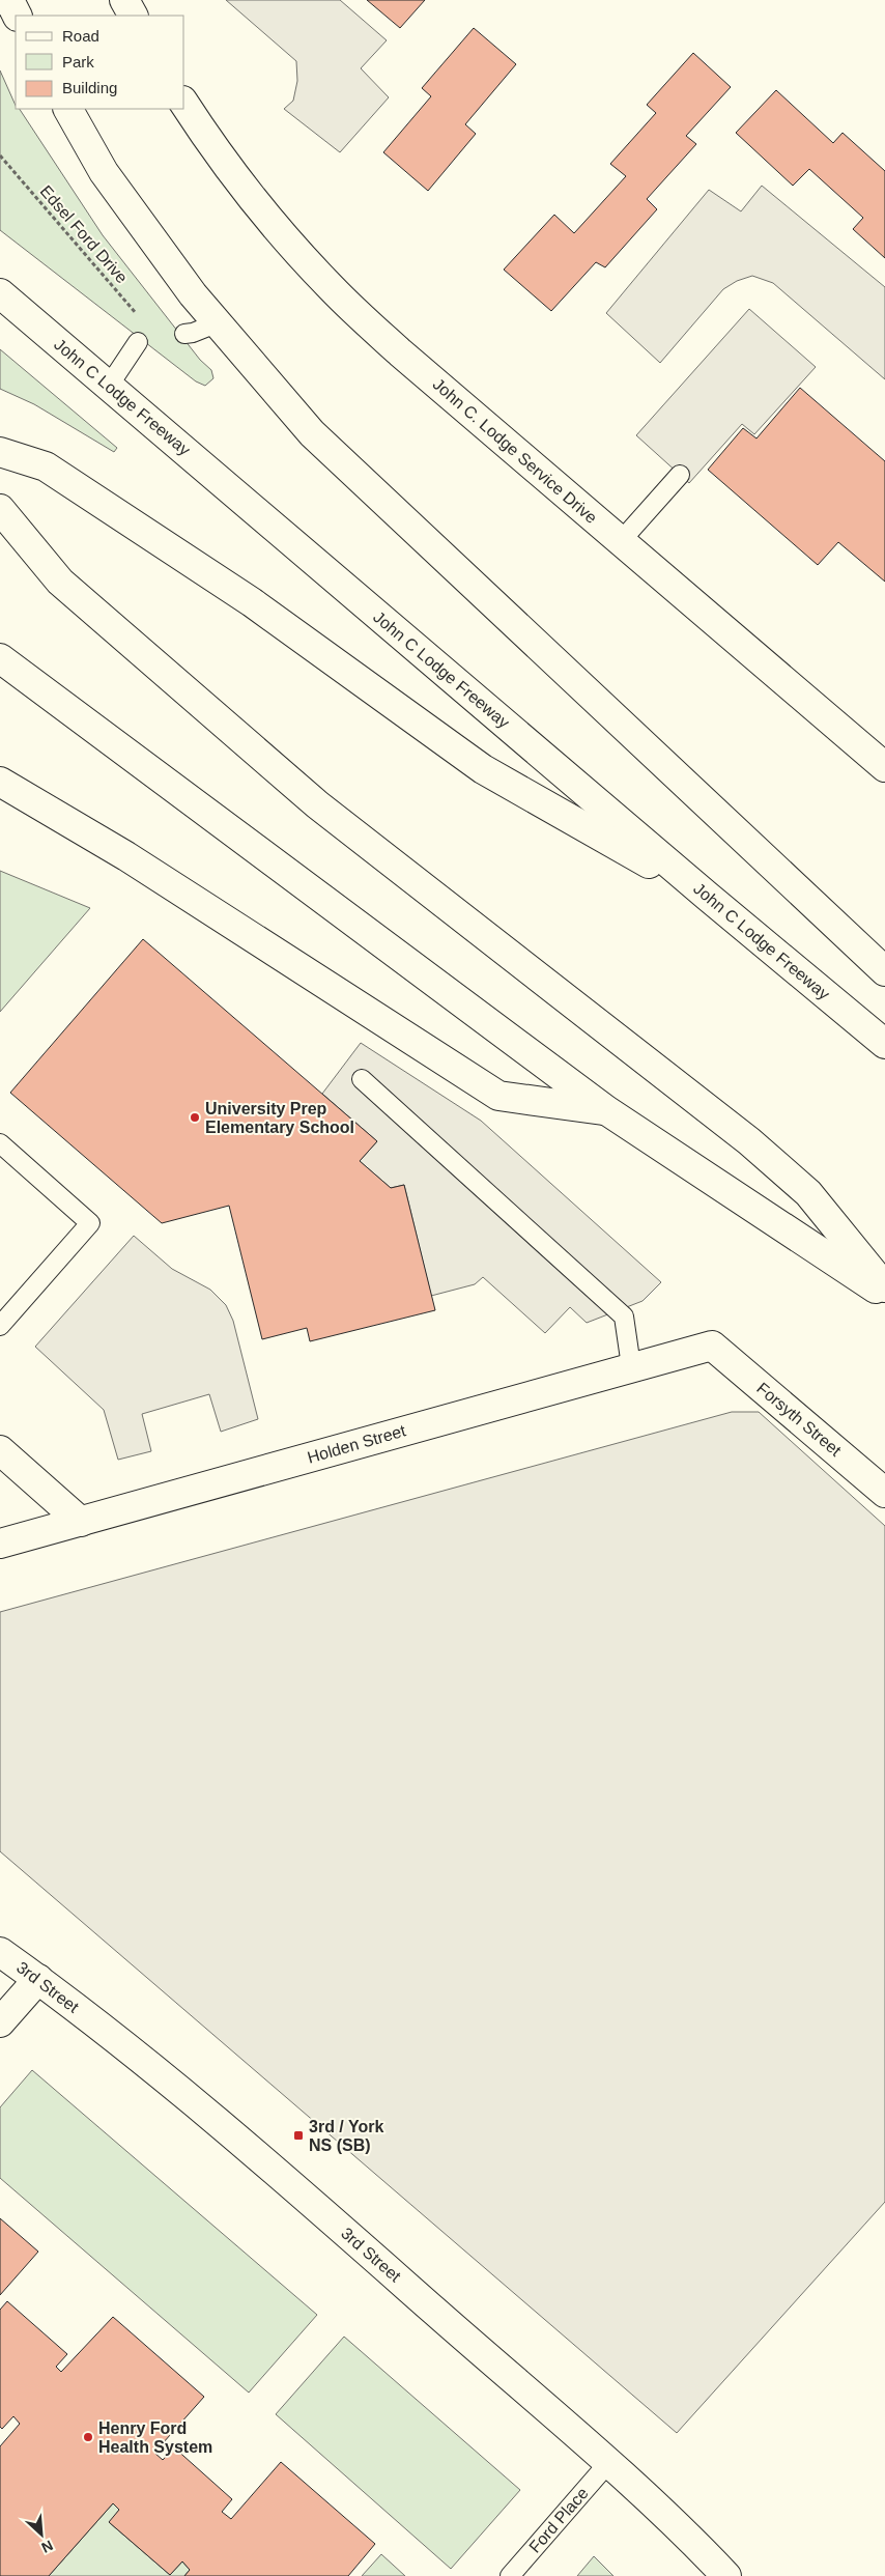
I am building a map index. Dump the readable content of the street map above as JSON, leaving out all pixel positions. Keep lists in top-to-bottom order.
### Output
{
  "streets": {
    "main road": [
      "John C Lodge Freeway",
      "John C. Lodge Service Drive",
      "Forsyth Street",
      "Holden Street",
      "3rd Street"
    ],
    "lane": ["Ford Place"],
    "path": ["Edsel Ford Drive"]
  },
  "crossings": [
    ["Forsyth Street", "Holden Street"],
    ["3rd Street", "Ford Place"]
  ],
  "places": {
    "other": ["University Prep Elementary School", "Henry Ford Health System"],
    "transit": ["3rd / York NS (SB)"]
  },
  "legend": ["Road", "Park", "Building"],
  "north": "bottom right"
}
